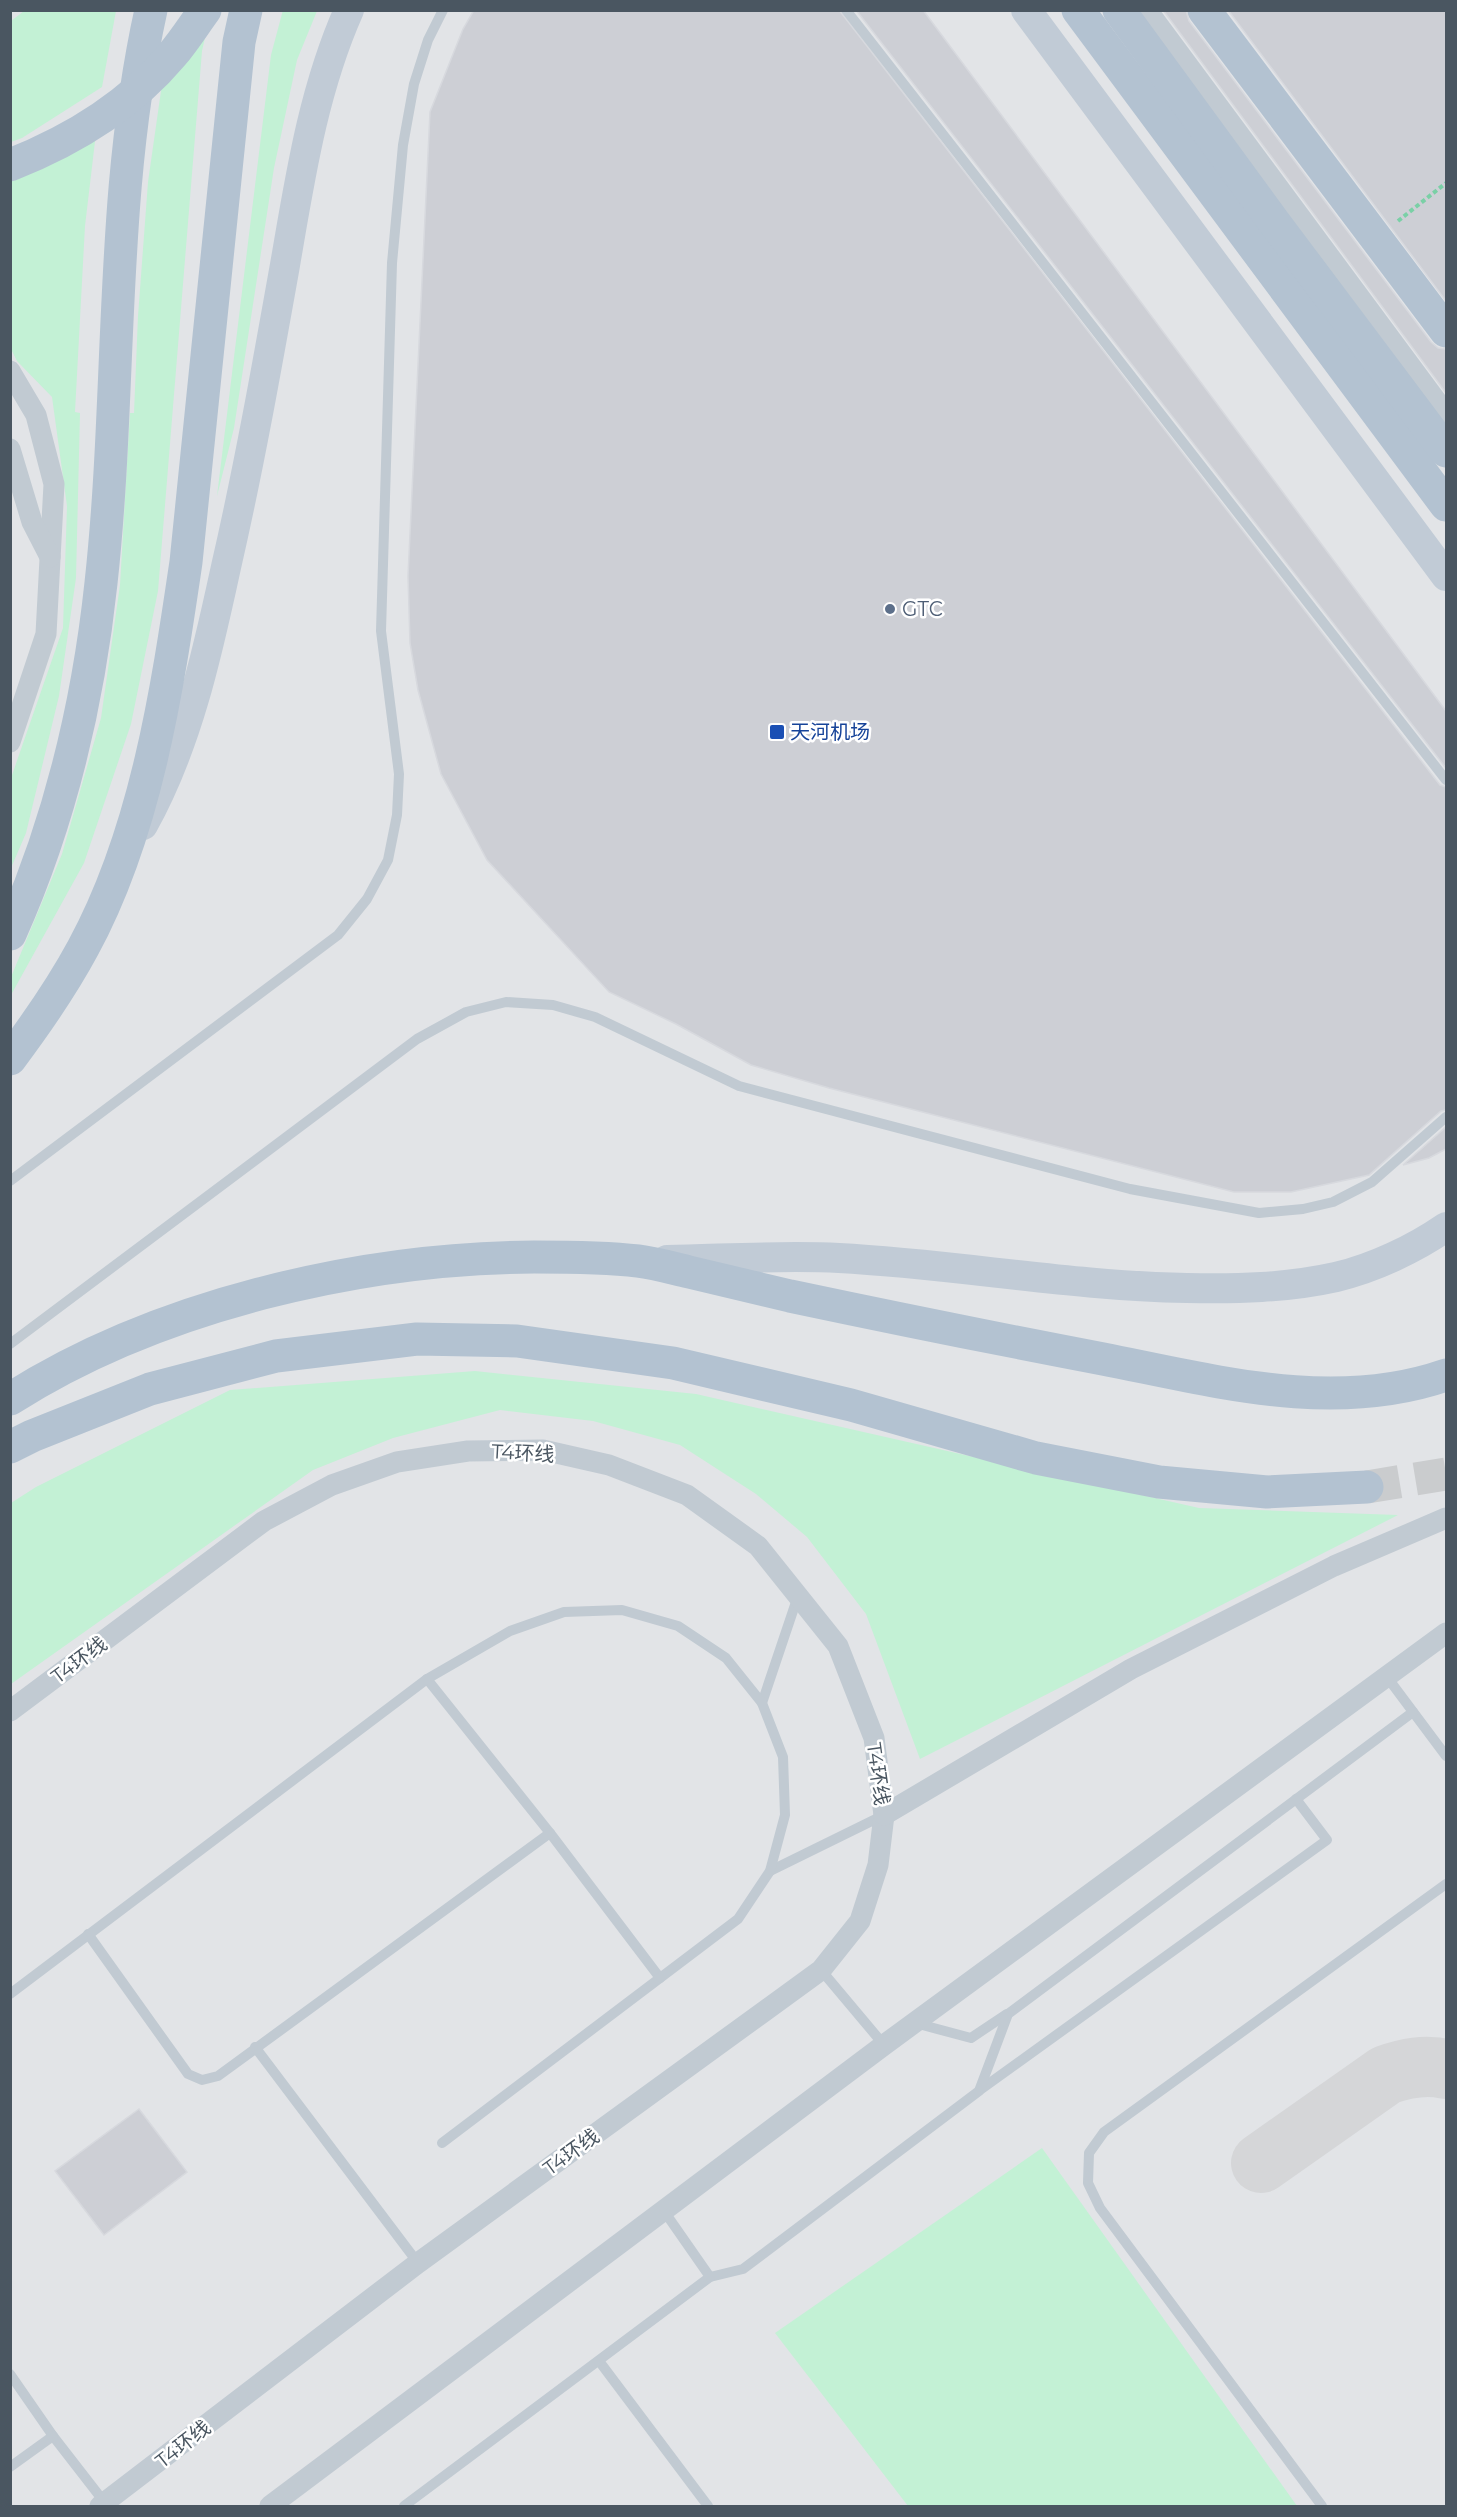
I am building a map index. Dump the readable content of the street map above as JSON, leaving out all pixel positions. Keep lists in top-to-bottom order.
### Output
{
  "streets": {
    "street": ["T4环线"]
  },
  "places": {
    "other": ["GTC"],
    "transit": ["天河机场"]
  }
}
